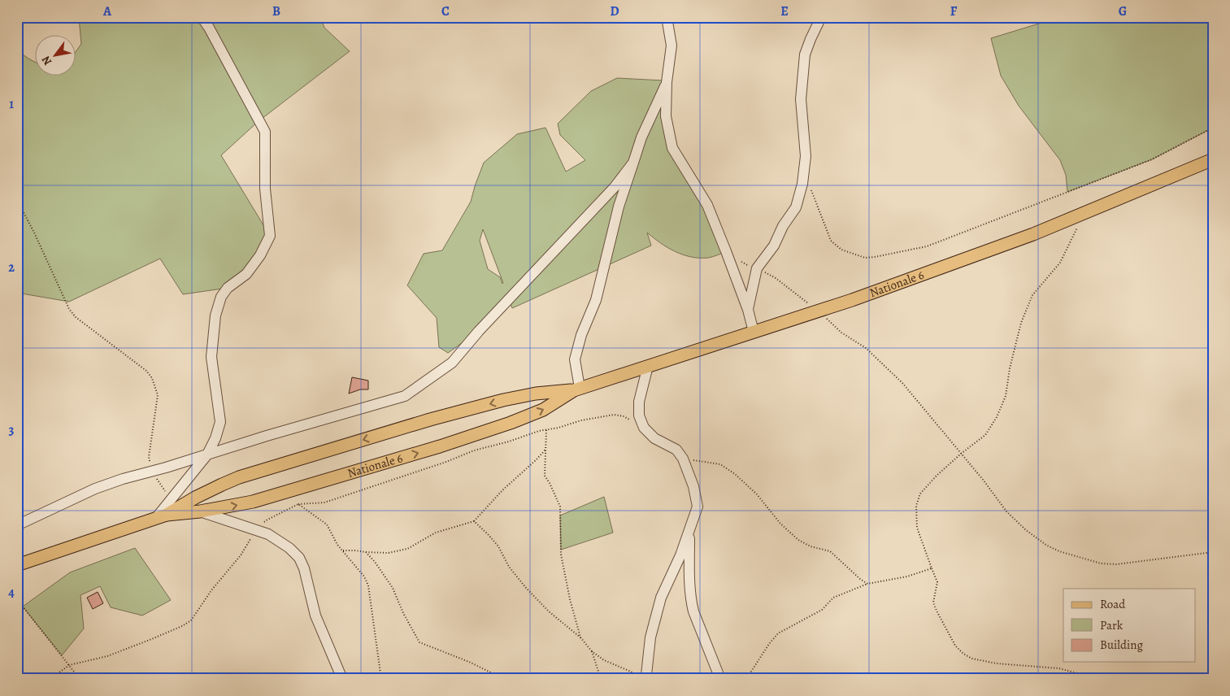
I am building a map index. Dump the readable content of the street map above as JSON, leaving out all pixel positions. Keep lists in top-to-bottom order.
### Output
{
  "streets": {
    "main road": ["Nationale 6"]
  },
  "legend": ["Road", "Park", "Building"],
  "north": "bottom left",
  "grid": {
    "columns": [
      "A",
      "B",
      "C",
      "D",
      "E",
      "F",
      "G"
    ],
    "rows": [
      "1",
      "2",
      "3",
      "4"
    ]
  }
}
